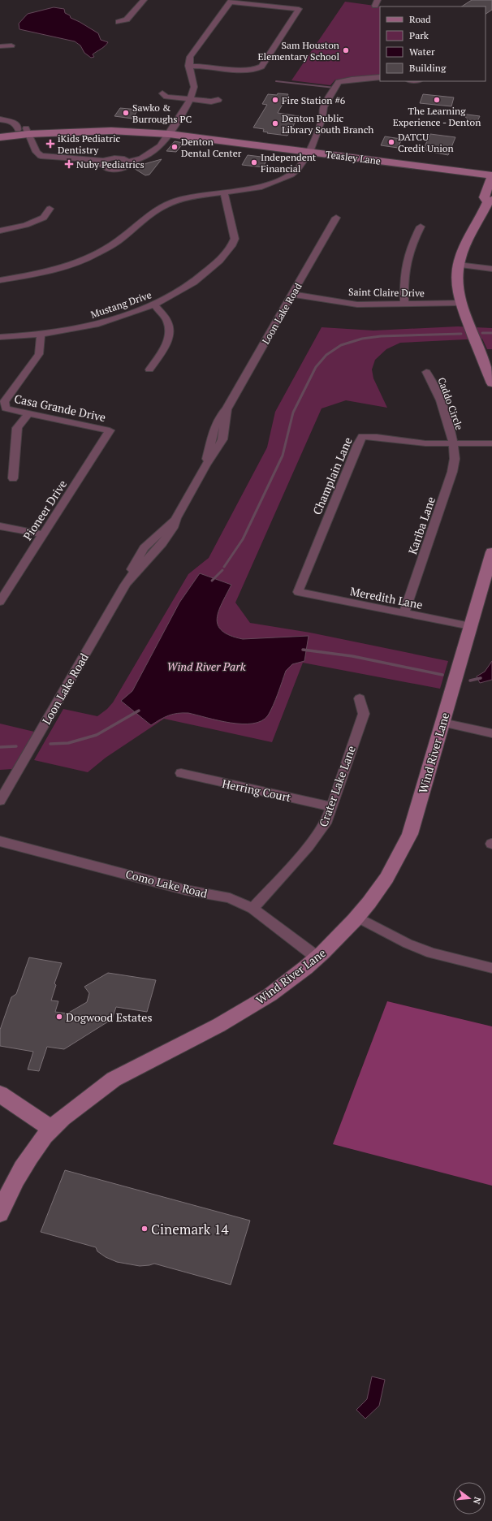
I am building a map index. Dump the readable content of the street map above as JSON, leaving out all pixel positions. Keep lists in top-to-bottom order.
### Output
{
  "streets": {
    "street": [
      "Teasley Lane",
      "Saint Claire Drive",
      "Mustang Drive",
      "Loon Lake Road",
      "Caddo Circle",
      "Casa Grande Drive",
      "Champlain Lane",
      "Pioneer Drive",
      "Kariba Lane",
      "Meredith Lane",
      "Wind River Lane",
      "Crater Lake Lane",
      "Herring Court",
      "Como Lake Road"
    ]
  },
  "crossings": [
    ["Saint Claire Drive", "Loon Lake Road"],
    ["Mustang Drive", "Casa Grande Drive"],
    ["Caddo Circle", "Champlain Lane"],
    ["Caddo Circle", "Kariba Lane"],
    ["Casa Grande Drive", "Pioneer Drive"],
    ["Champlain Lane", "Kariba Lane"],
    ["Champlain Lane", "Meredith Lane"],
    ["Kariba Lane", "Meredith Lane"],
    ["Meredith Lane", "Wind River Lane"],
    ["Wind River Lane", "Como Lake Road"],
    ["Crater Lake Lane", "Herring Court"],
    ["Crater Lake Lane", "Como Lake Road"]
  ],
  "parks": ["Wind River Park"],
  "places": {
    "other": [
      "Sam Houston Elementary School",
      "Fire Station #6",
      "The Learning Experience - Denton",
      "Sawko & Burroughs PC",
      "Denton Public Library South Branch",
      "DATCU Credit Union",
      "Denton Dental Center",
      "Independent Financial",
      "Dogwood Estates",
      "Cinemark 14"
    ],
    "health": ["iKids Pediatric Dentistry", "Nuby Pediatrics"]
  },
  "legend": [
    "Road",
    "Park",
    "Water",
    "Building"
  ],
  "north": "right"
}
